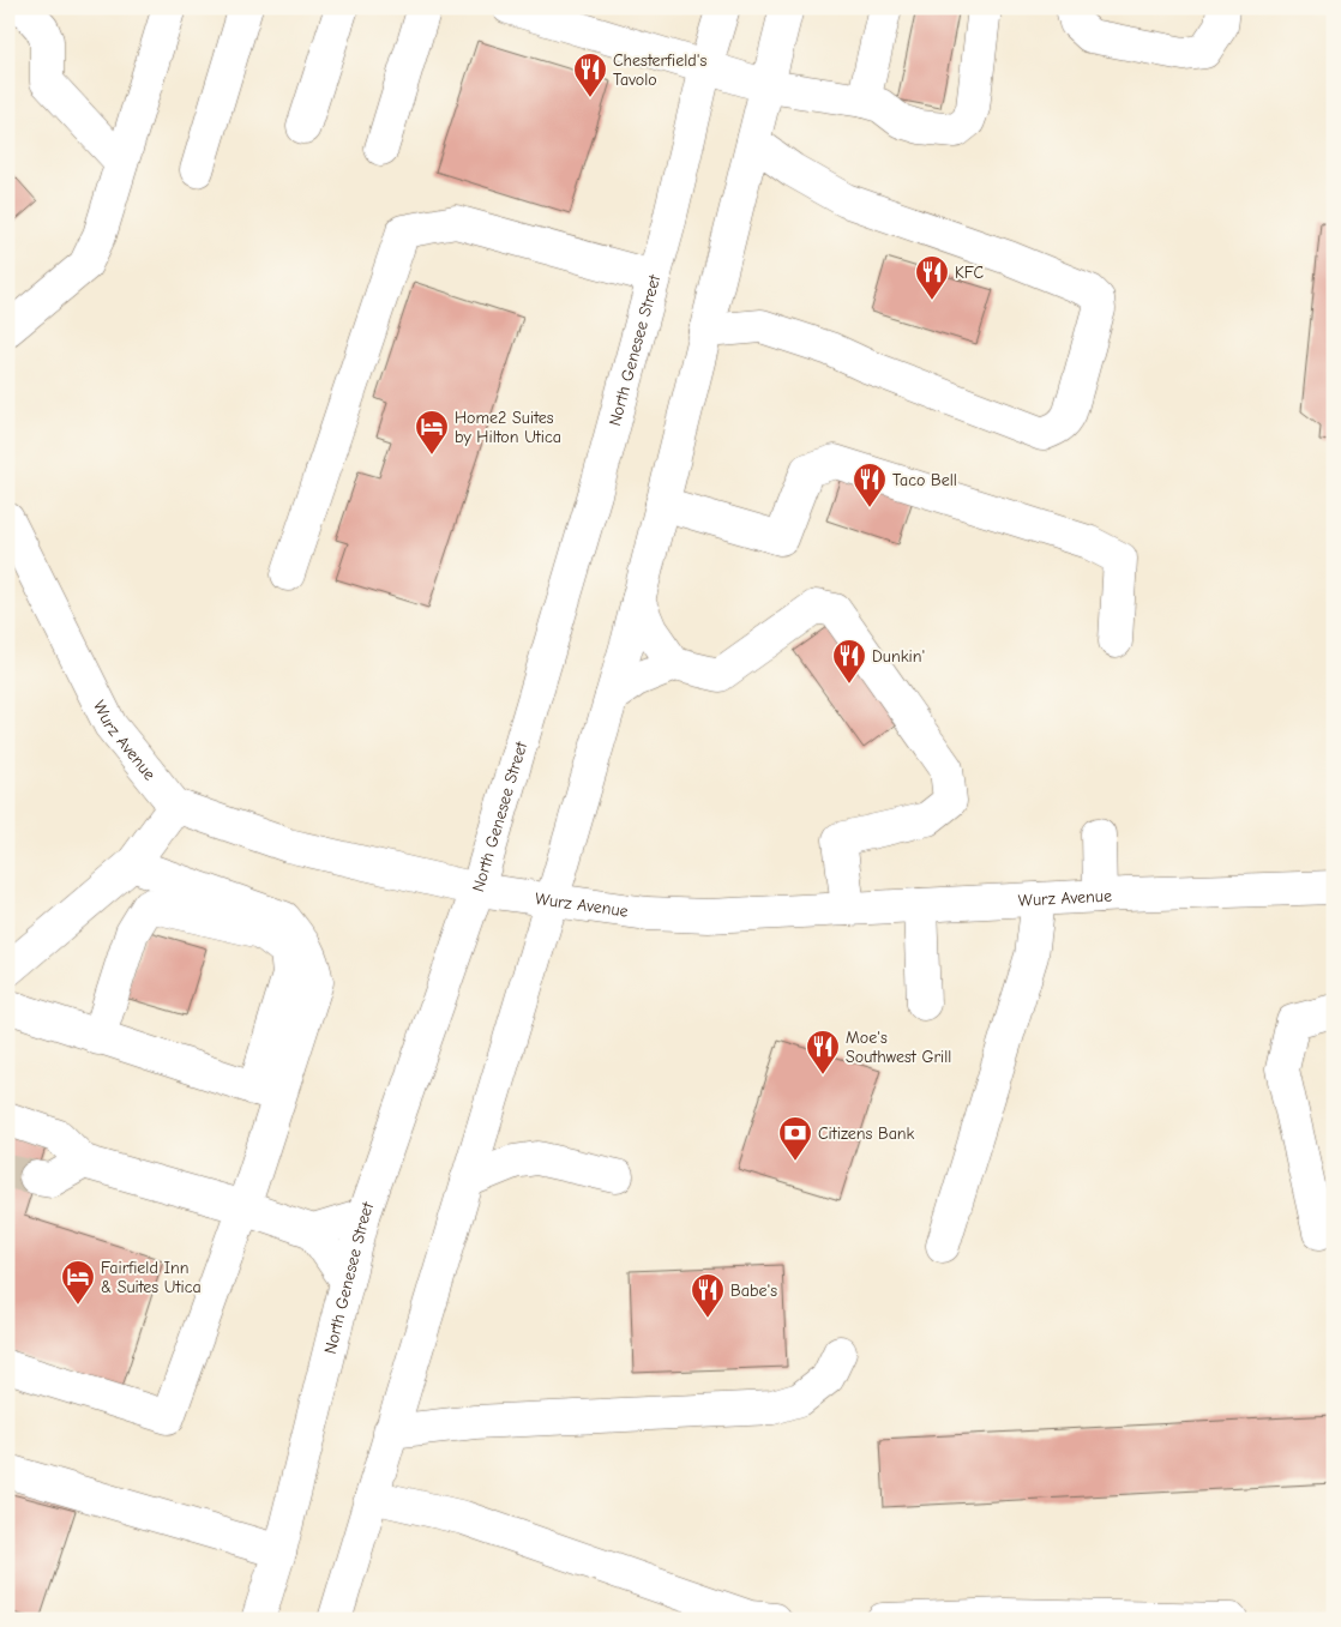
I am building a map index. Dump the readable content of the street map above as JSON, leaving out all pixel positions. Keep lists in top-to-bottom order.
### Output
{
  "streets": {
    "main road": ["North Genesee Street", "Wurz Avenue"]
  },
  "crossings": [
    ["North Genesee Street", "Wurz Avenue"]
  ],
  "places": {
    "restaurant": [
      "Chesterfield's Tavolo",
      "KFC",
      "Taco Bell",
      "Dunkin'",
      "Moe's Southwest Grill",
      "Babe's"
    ],
    "hotel": ["Home2 Suites by Hilton Utica", "Fairfield Inn & Suites Utica"],
    "bank": ["Citizens Bank"]
  }
}
